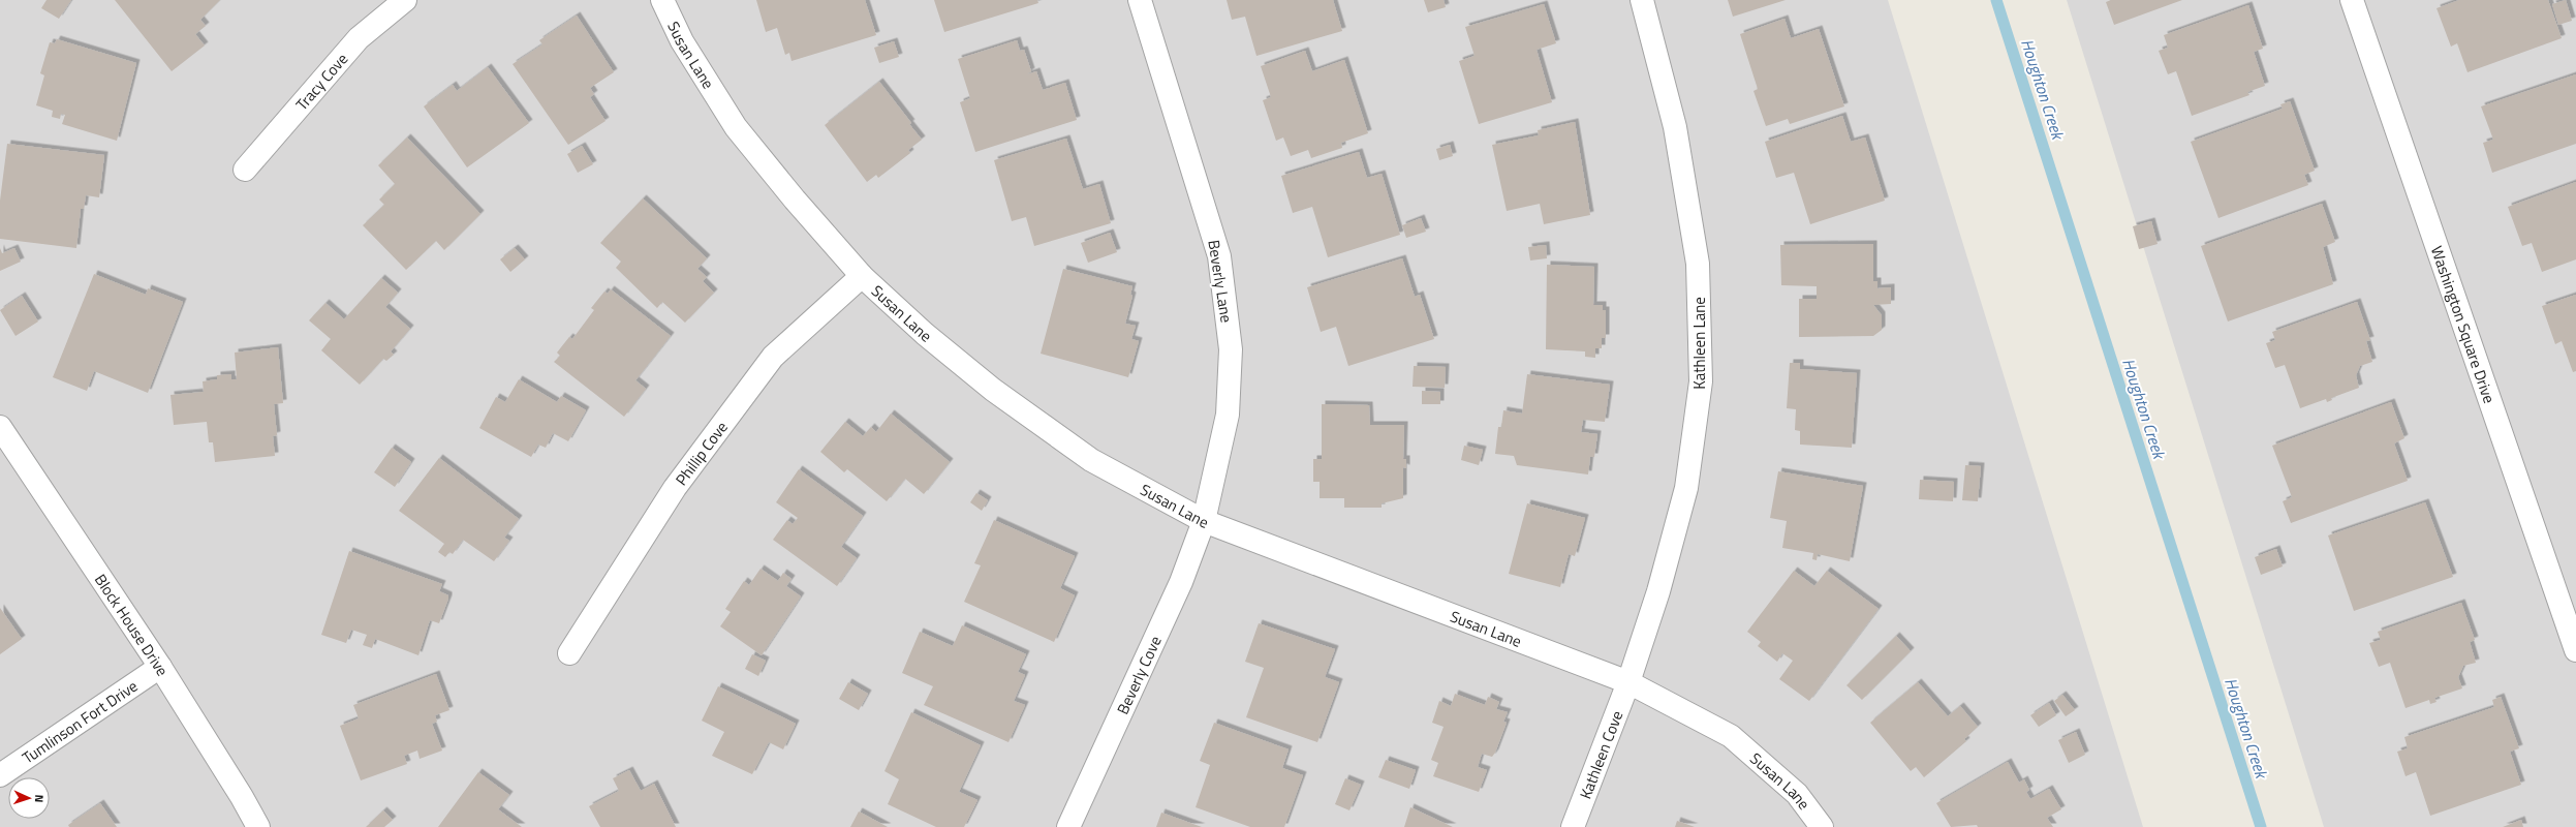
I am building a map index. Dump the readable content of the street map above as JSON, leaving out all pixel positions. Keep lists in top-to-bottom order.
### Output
{
  "streets": {
    "street": [
      "Susan Lane",
      "Tracy Cove",
      "Beverly Lane",
      "Washington Square Drive",
      "Kathleen Lane",
      "Phillip Cove",
      "Block House Drive",
      "Beverly Cove",
      "Tumlinson Fort Drive",
      "Kathleen Cove"
    ]
  },
  "crossings": [
    ["Susan Lane", "Beverly Lane"],
    ["Susan Lane", "Kathleen Lane"],
    ["Susan Lane", "Phillip Cove"],
    ["Susan Lane", "Beverly Cove"],
    ["Susan Lane", "Kathleen Cove"],
    ["Beverly Lane", "Beverly Cove"],
    ["Kathleen Lane", "Kathleen Cove"],
    ["Block House Drive", "Tumlinson Fort Drive"]
  ],
  "water": ["Houghton Creek"],
  "north": "right"
}
